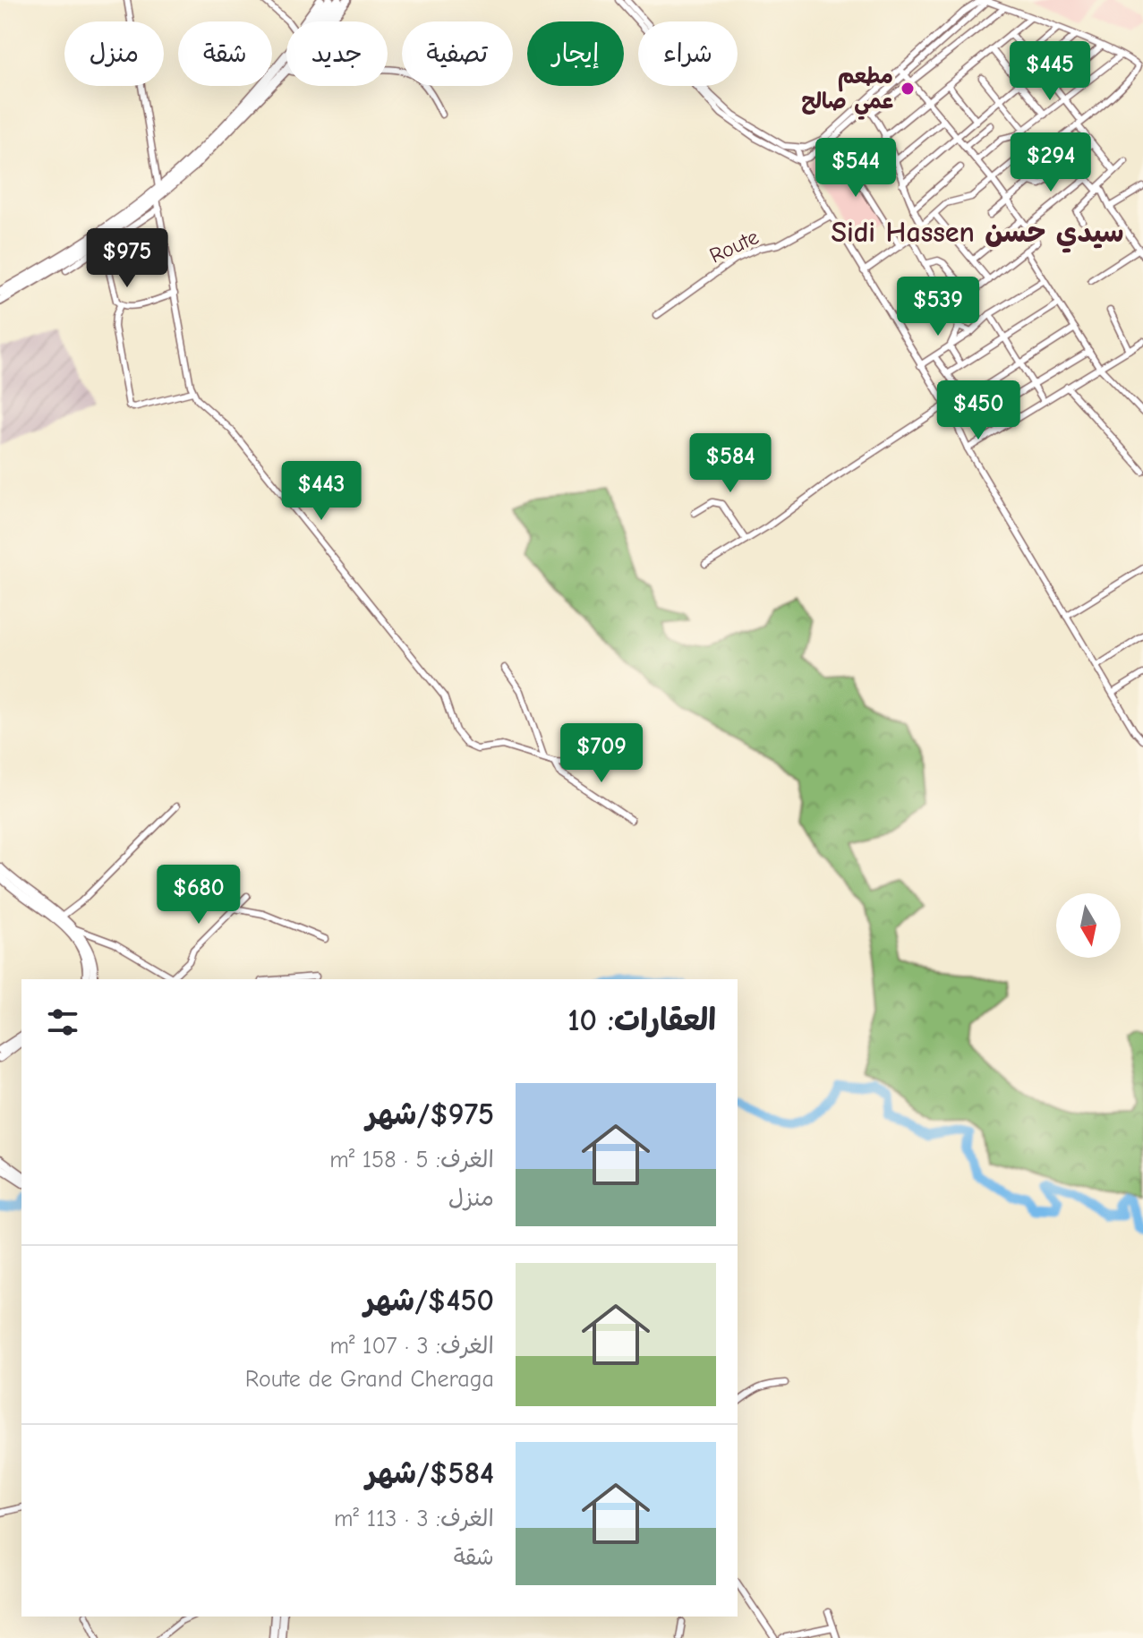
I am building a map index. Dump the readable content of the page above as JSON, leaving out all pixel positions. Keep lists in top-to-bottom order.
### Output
{
  "streets": {
    "street": ["Route"]
  },
  "districts": ["Sidi Hassen سيدي حسن"],
  "places": ["مطعم عمي صالح"],
  "north": "bottom",
  "page": {
    "chip": [
      "شراء",
      "إيجار",
      "تصفية",
      "جديد",
      "شقة",
      "منزل"
    ],
    "price": [
      "$445",
      "$294",
      "$544",
      "$975",
      "$539",
      "$450",
      "$584",
      "$443",
      "$709",
      "$680"
    ],
    "heading": "العقارات: 10",
    "list": [
      {
        "name": "$975/شهر",
        "note": "الغرف: 5 · 158 m² · منزل"
      },
      {
        "name": "$450/شهر",
        "note": "الغرف: 3 · 107 m² · Route de Grand Cheraga"
      },
      {
        "name": "$584/شهر",
        "note": "الغرف: 3 · 113 m² · شقة"
      }
    ]
  }
}
